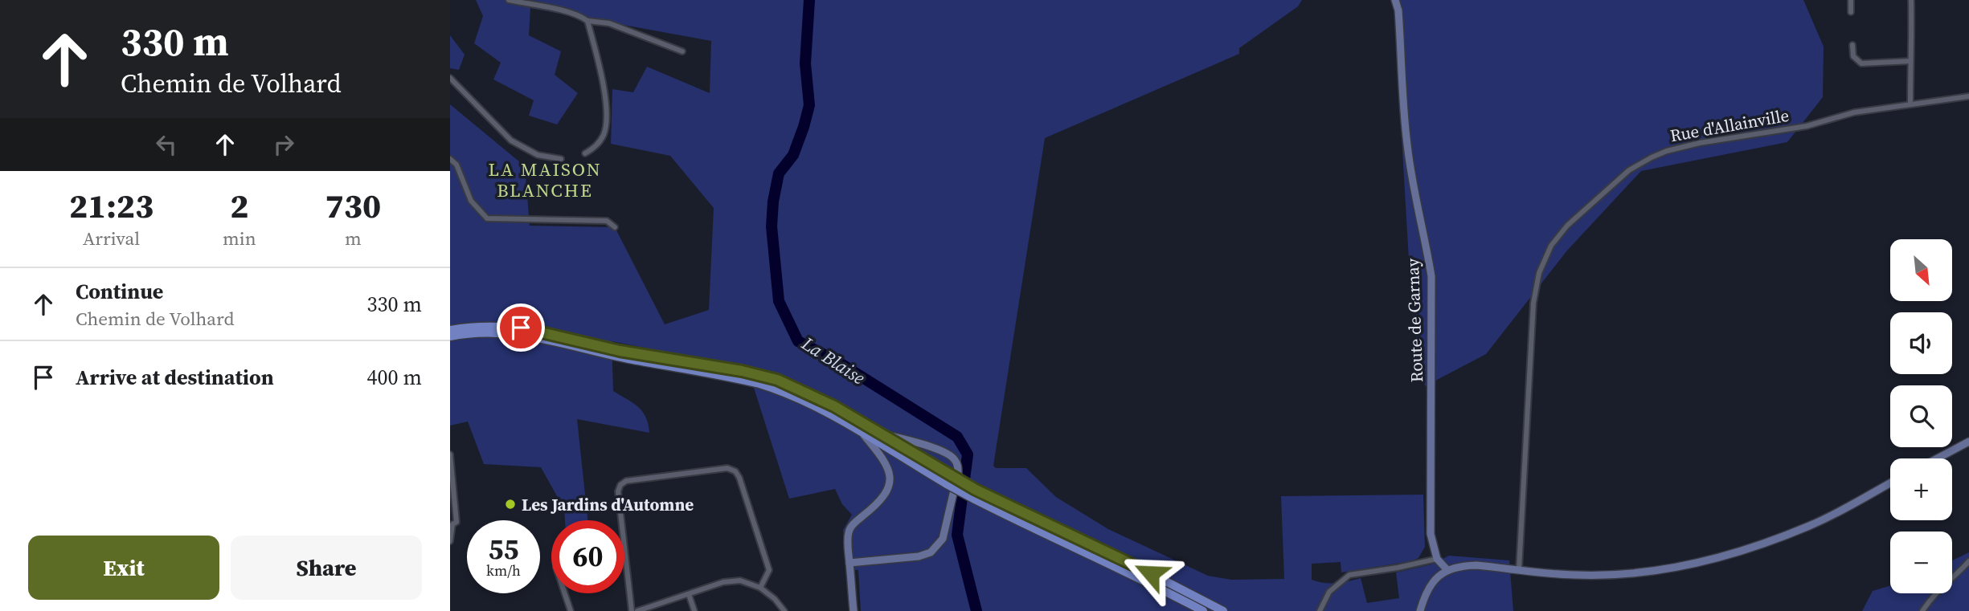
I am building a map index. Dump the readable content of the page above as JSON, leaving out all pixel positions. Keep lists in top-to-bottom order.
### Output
{
  "streets": {
    "street": ["Rue d'Allainville", "Route de Garnay"]
  },
  "districts": ["LA MAISON BLANCHE"],
  "water": ["La Blaise"],
  "places": ["Les Jardins d'Automne"],
  "north": "bottom right",
  "page": {
    "turn": ["330 m", "Chemin de Volhard"],
    "eta": [
      "21:23",
      "Arrival",
      "2",
      "min",
      "730",
      "m"
    ],
    "map_buttons": ["+", "−"],
    "list": [
      {
        "name": "Continue",
        "note": "Chemin de Volhard",
        "value": "330 m"
      },
      {
        "name": "Arrive at destination",
        "value": "400 m"
      }
    ],
    "speed": "55 km/h",
    "limit": "60",
    "buttons": ["Exit", "Share"]
  }
}
